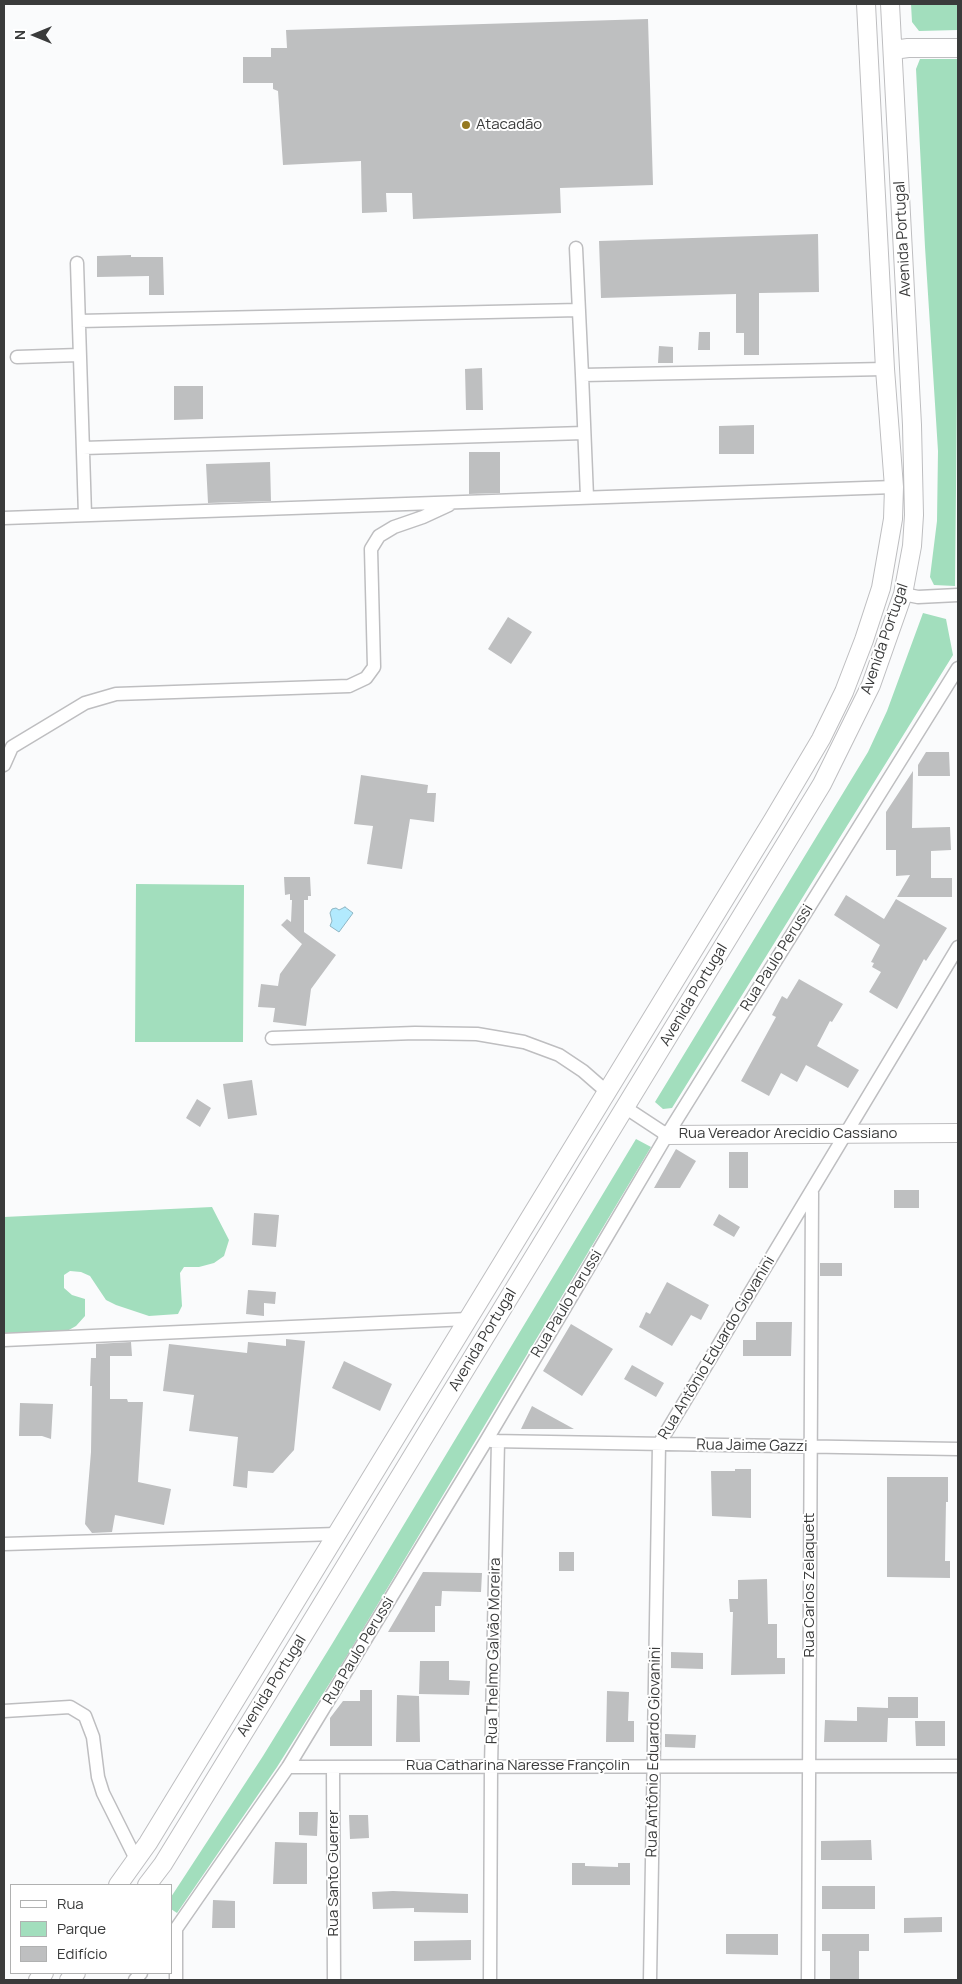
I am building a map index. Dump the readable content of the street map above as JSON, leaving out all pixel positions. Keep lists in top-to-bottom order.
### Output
{
  "streets": {
    "main road": ["Avenida Portugal", "Rua Vereador Arecidio Cassiano"],
    "street": [
      "Rua Paulo Perussi",
      "Rua Antônio Eduardo Giovanini",
      "Rua Jaime Gazzi",
      "Rua Carlos Zelaquett",
      "Rua Thelmo Galvão Moreira",
      "Rua Catharina Naresse Françolin",
      "Rua Santo Guerrer"
    ]
  },
  "crossings": [
    ["Avenida Portugal", "Rua Vereador Arecidio Cassiano"],
    ["Rua Paulo Perussi", "Rua Vereador Arecidio Cassiano"],
    ["Rua Paulo Perussi", "Rua Jaime Gazzi"],
    ["Rua Paulo Perussi", "Rua Thelmo Galvão Moreira"],
    ["Rua Paulo Perussi", "Rua Catharina Naresse Françolin"],
    ["Rua Vereador Arecidio Cassiano", "Rua Antônio Eduardo Giovanini"],
    ["Rua Antônio Eduardo Giovanini", "Rua Jaime Gazzi"],
    ["Rua Antônio Eduardo Giovanini", "Rua Carlos Zelaquett"],
    ["Rua Antônio Eduardo Giovanini", "Rua Catharina Naresse Françolin"],
    ["Rua Jaime Gazzi", "Rua Carlos Zelaquett"],
    ["Rua Jaime Gazzi", "Rua Thelmo Galvão Moreira"],
    ["Rua Carlos Zelaquett", "Rua Catharina Naresse Françolin"],
    ["Rua Thelmo Galvão Moreira", "Rua Catharina Naresse Françolin"],
    ["Rua Catharina Naresse Françolin", "Rua Santo Guerrer"]
  ],
  "places": ["Atacadão"],
  "legend": ["Rua", "Parque", "Edifício"],
  "north": "left"
}
